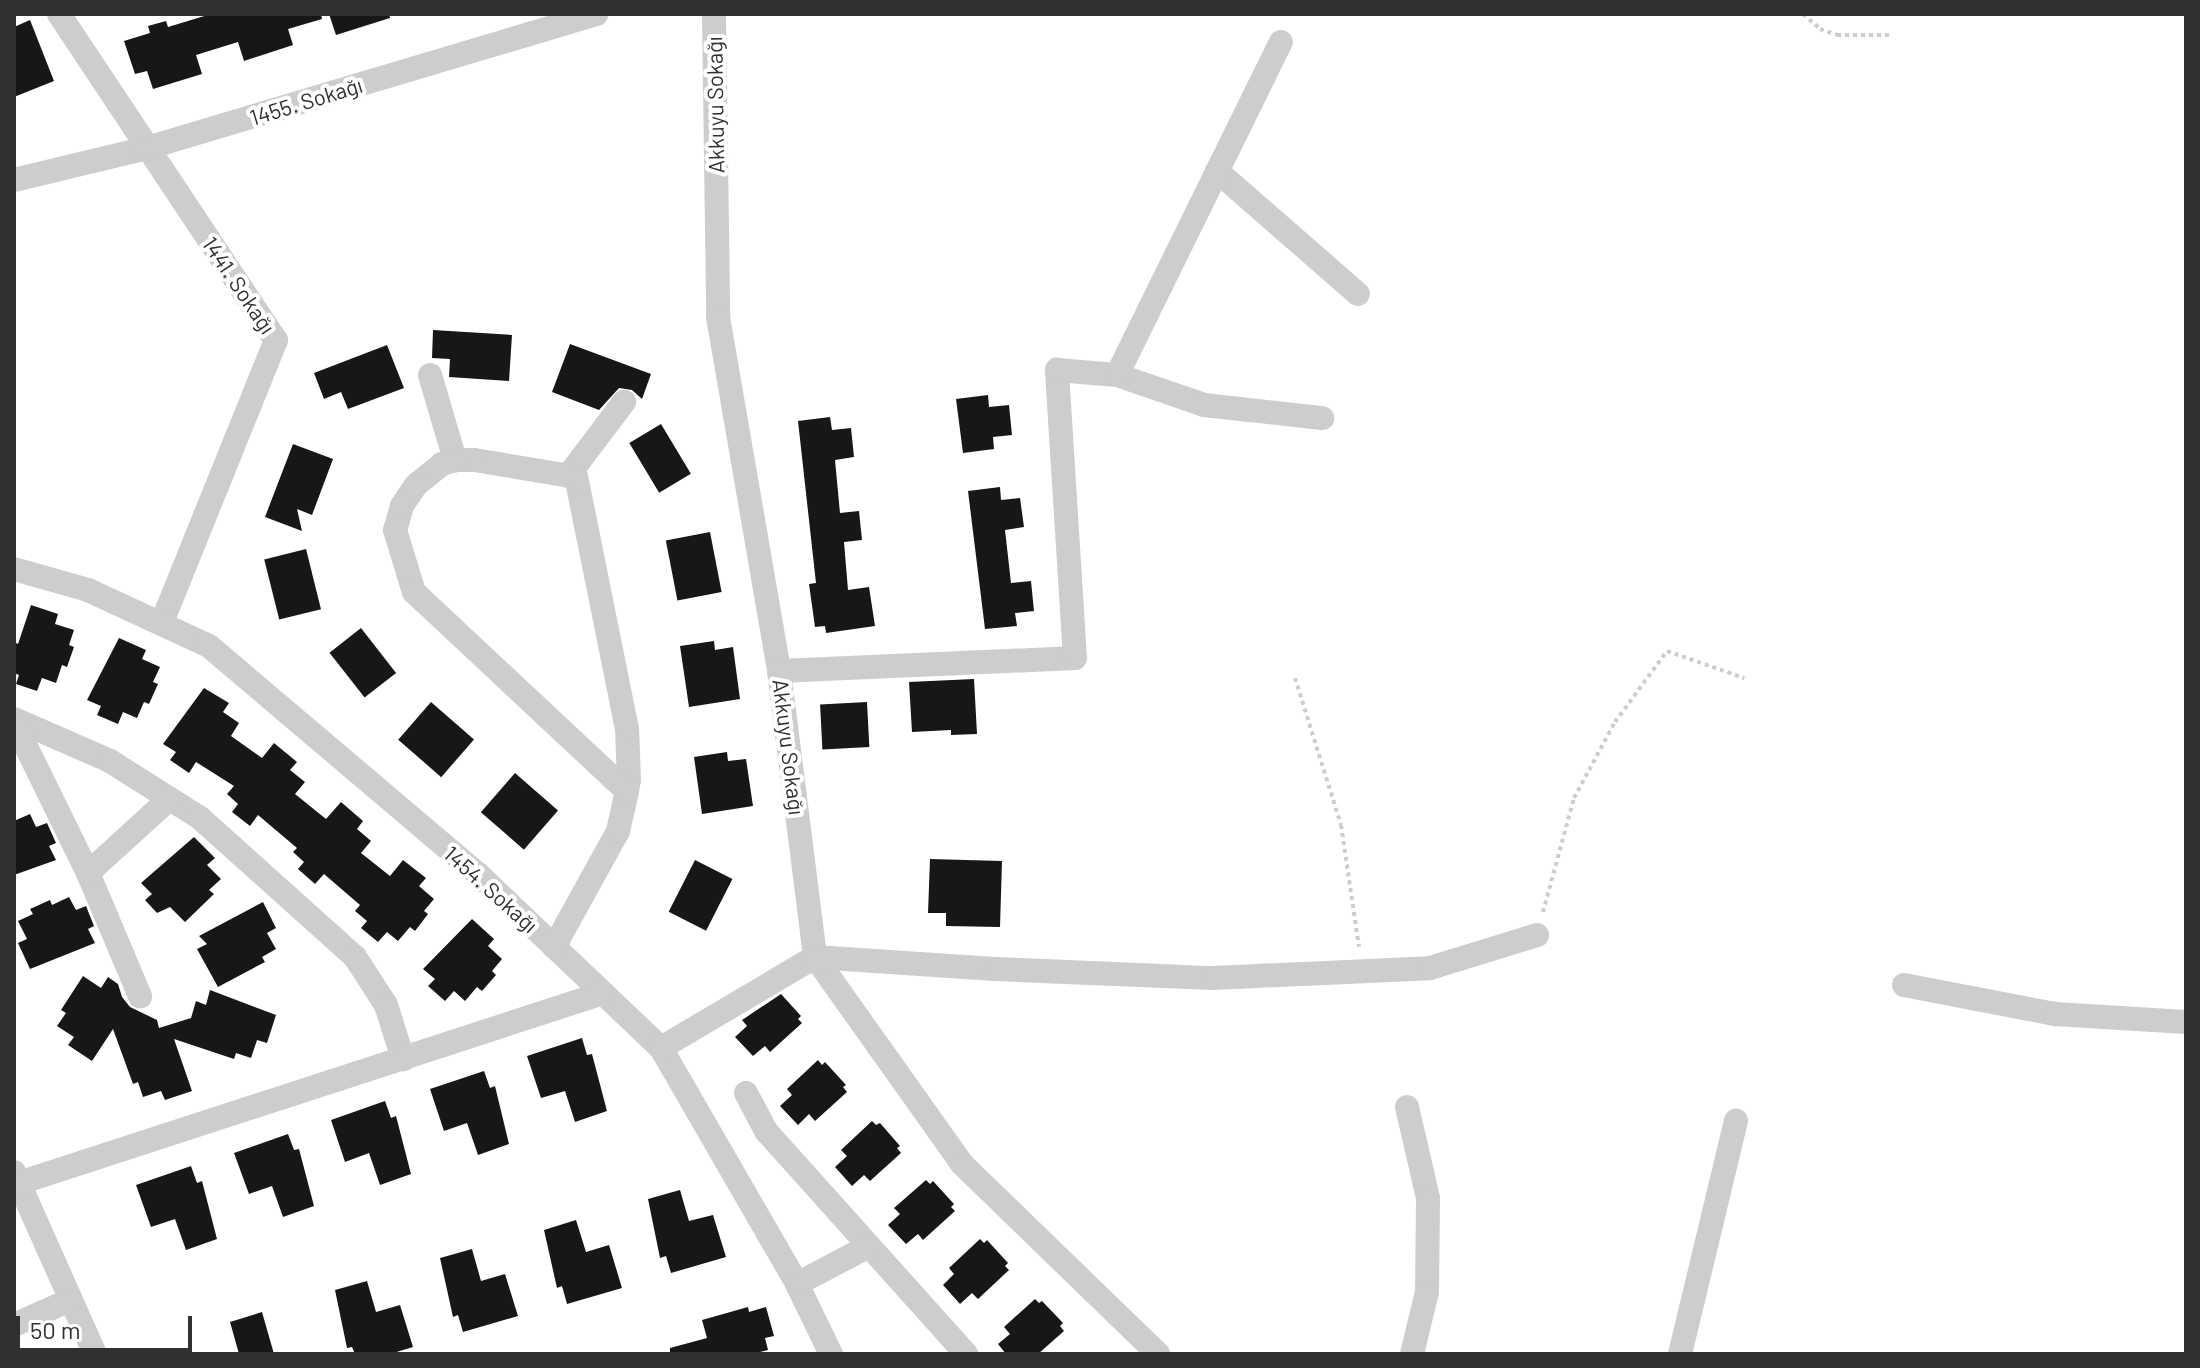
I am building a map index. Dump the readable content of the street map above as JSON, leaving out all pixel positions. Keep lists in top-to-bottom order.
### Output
{
  "streets": {
    "street": [
      "1455. Sokağı",
      "Akkuyu Sokağı",
      "1441. Sokağı",
      "1454. Sokağı"
    ]
  },
  "crossings": [
    ["1455. Sokağı", "1441. Sokağı"],
    ["1441. Sokağı", "1454. Sokağı"]
  ],
  "scale_bar": "50 m"
}
